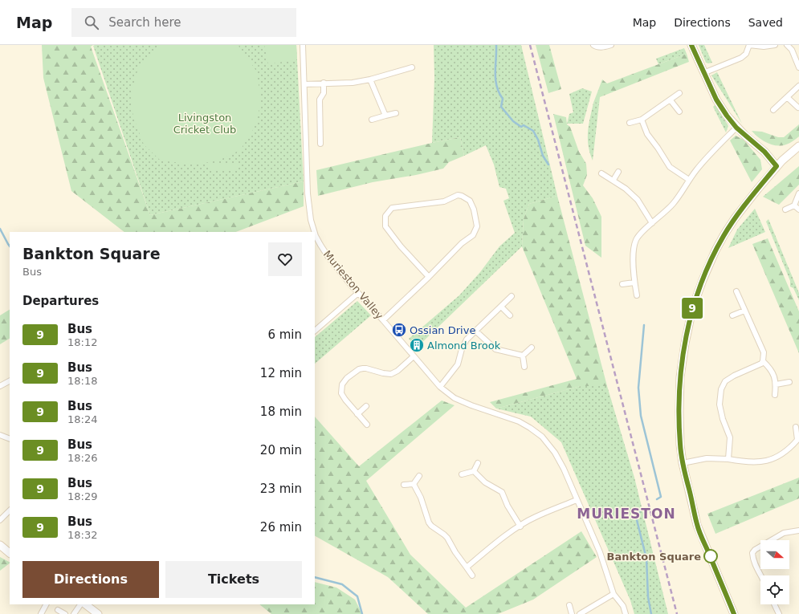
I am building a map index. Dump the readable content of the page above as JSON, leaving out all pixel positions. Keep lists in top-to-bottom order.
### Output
{
  "streets": {
    "street": ["Murieston Valley"]
  },
  "districts": ["MURIESTON"],
  "parks": ["Livingston Cricket Club"],
  "places": {
    "bus stop": ["Ossian Drive"],
    "building": ["Almond Brook"],
    "other": ["Bankton Square"]
  },
  "lines": ["bus line 9"],
  "north": "right",
  "page": {
    "header": "Map",
    "search": "Search here",
    "nav": ["Map", "Directions", "Saved"],
    "on_map": "9",
    "heading": [
      ["Bankton Square", "Bus"],
      "Departures"
    ],
    "list": [
      {
        "mark": "9",
        "name": "Bus",
        "note": "18:12",
        "value": "6 min"
      },
      {
        "mark": "9",
        "name": "Bus",
        "note": "18:18",
        "value": "12 min"
      },
      {
        "mark": "9",
        "name": "Bus",
        "note": "18:24",
        "value": "18 min"
      },
      {
        "mark": "9",
        "name": "Bus",
        "note": "18:26",
        "value": "20 min"
      },
      {
        "mark": "9",
        "name": "Bus",
        "note": "18:29",
        "value": "23 min"
      },
      {
        "mark": "9",
        "name": "Bus",
        "note": "18:32",
        "value": "26 min"
      }
    ],
    "buttons": ["Directions", "Tickets"]
  }
}
